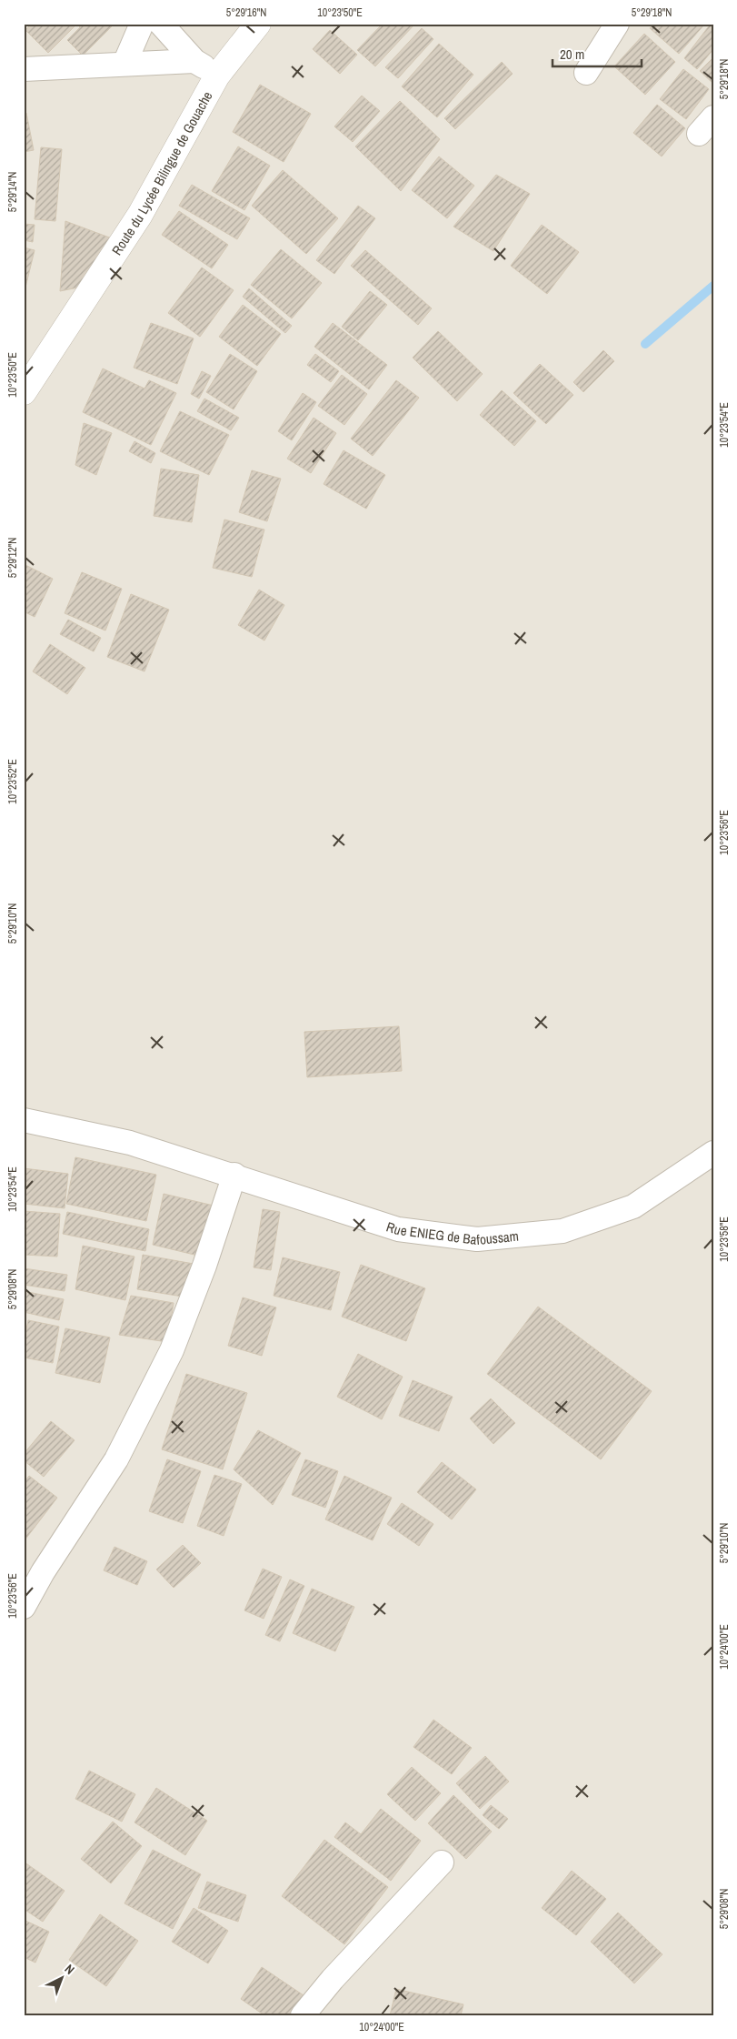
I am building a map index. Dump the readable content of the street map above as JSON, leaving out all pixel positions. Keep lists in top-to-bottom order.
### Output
{
  "streets": {
    "street": ["Route du Lycée Bilingue de Gouache", "Rue ENIEG de Bafoussam"]
  },
  "scale_bar": "20 m",
  "north": "top right",
  "coordinates": [
    "5°29'16\"N",
    "10°23'50\"E",
    "5°29'18\"N",
    "5°29'14\"N",
    "10°23'54\"E",
    "5°29'12\"N",
    "10°23'52\"E",
    "10°23'56\"E",
    "5°29'10\"N",
    "10°23'58\"E",
    "5°29'08\"N",
    "10°24'00\"E"
  ]
}
